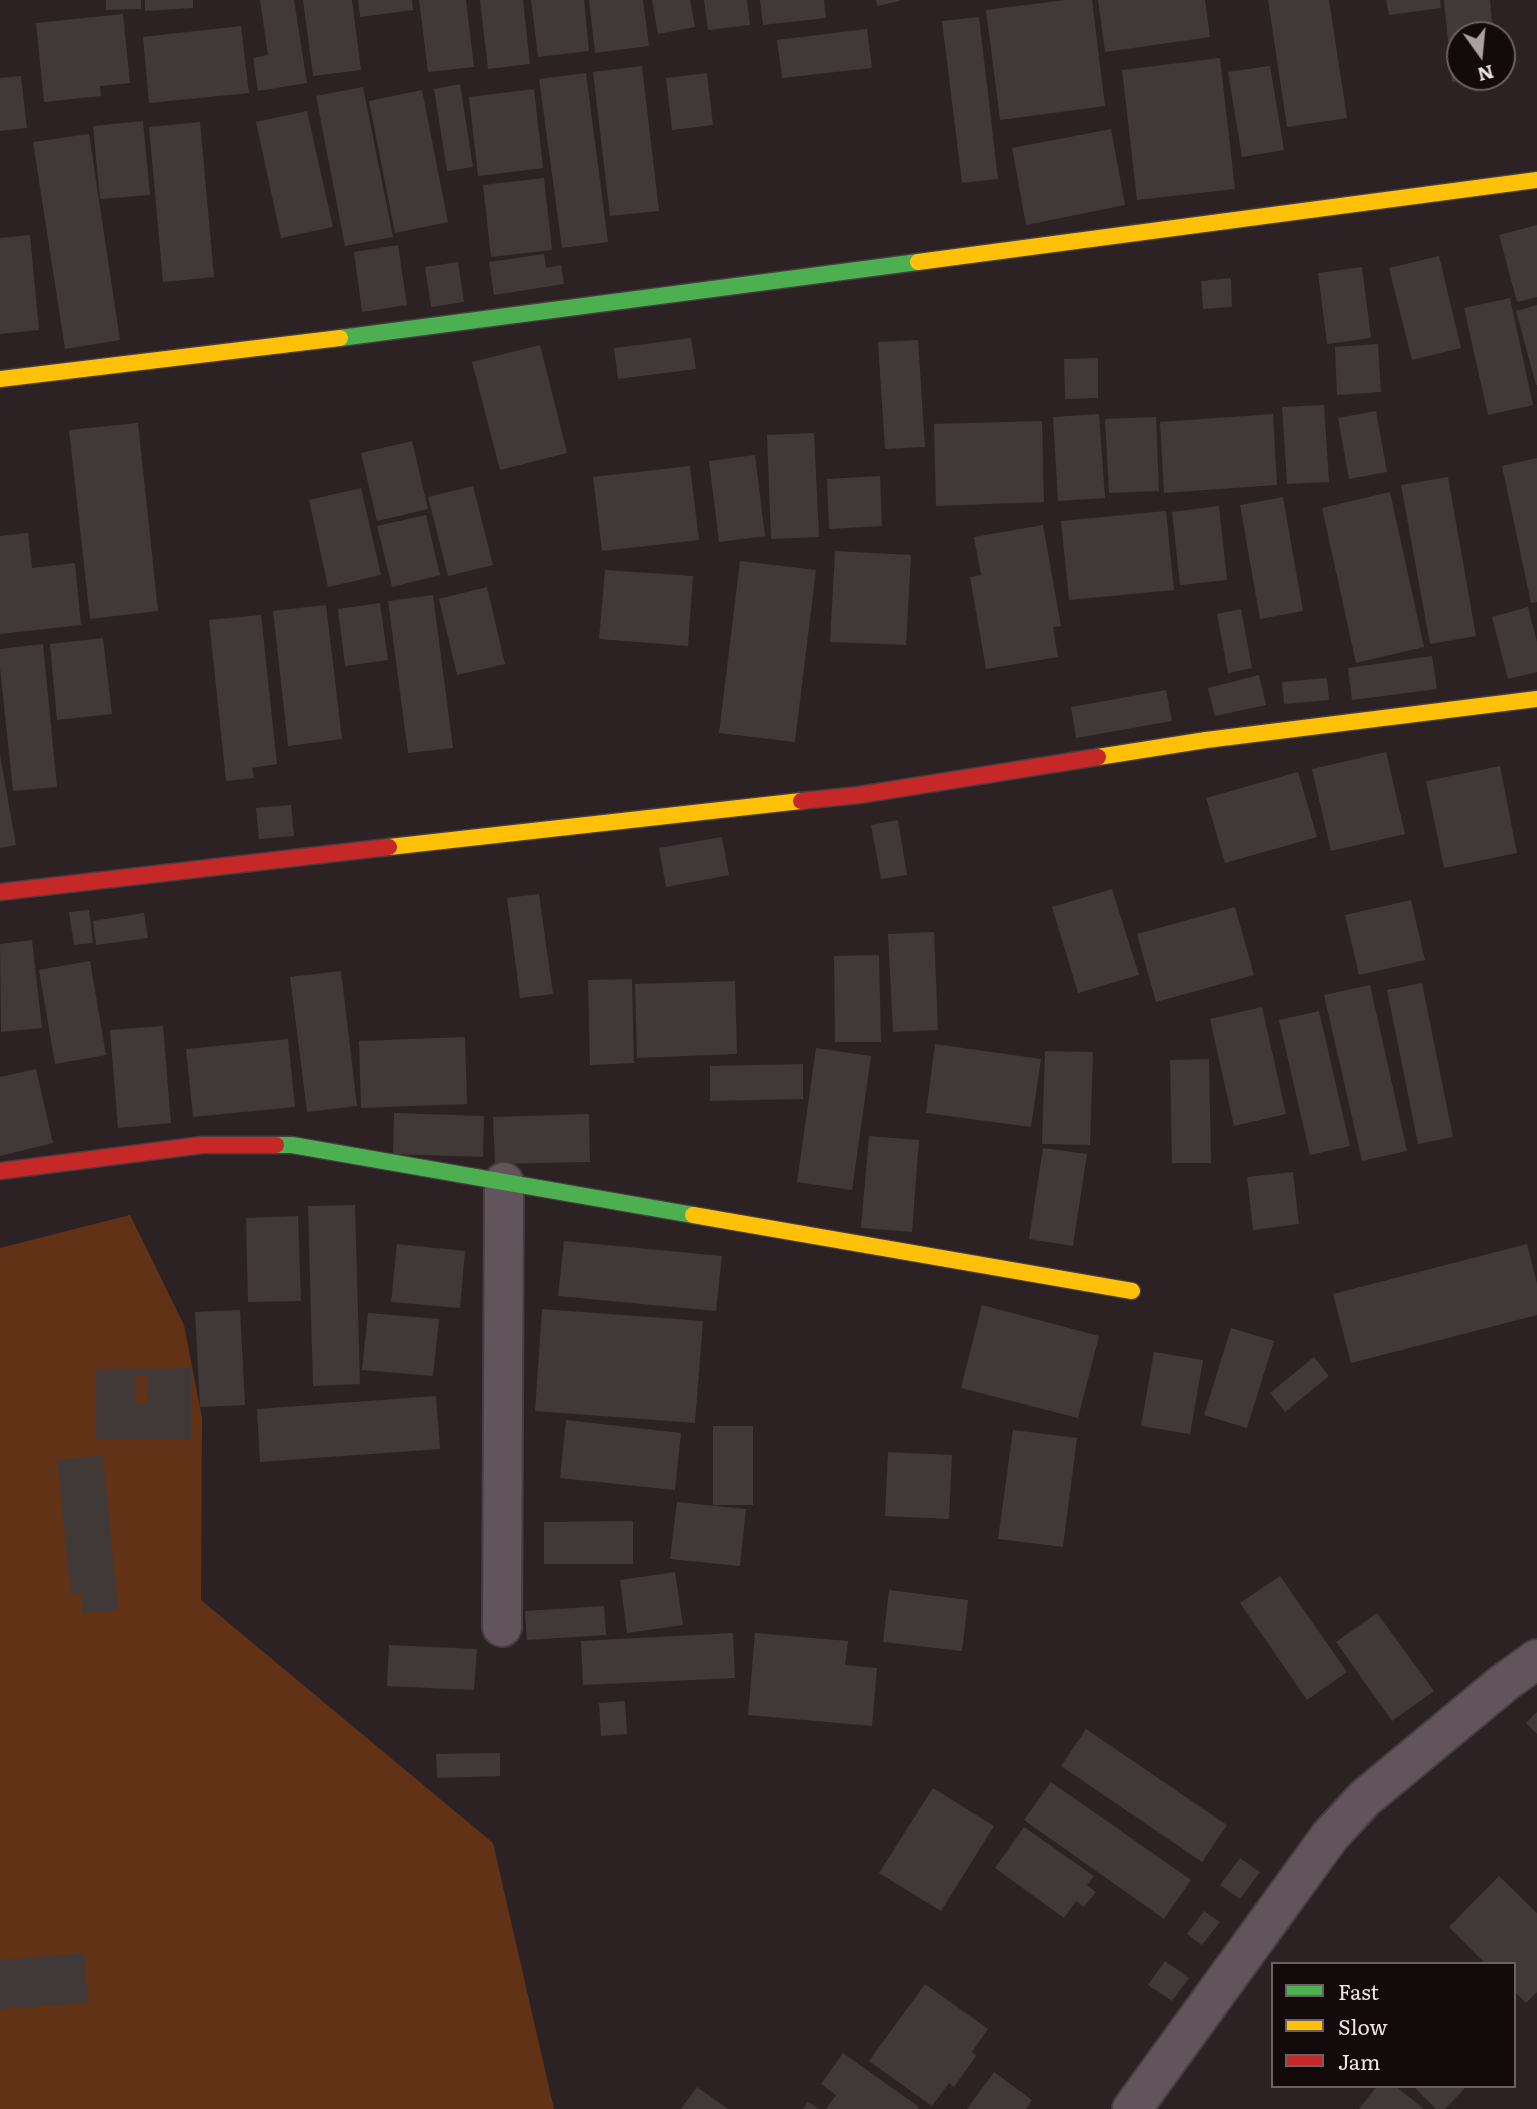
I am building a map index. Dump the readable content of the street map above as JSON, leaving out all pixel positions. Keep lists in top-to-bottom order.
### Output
{
  "legend": ["Fast", "Slow", "Jam"],
  "north": "bottom"
}
